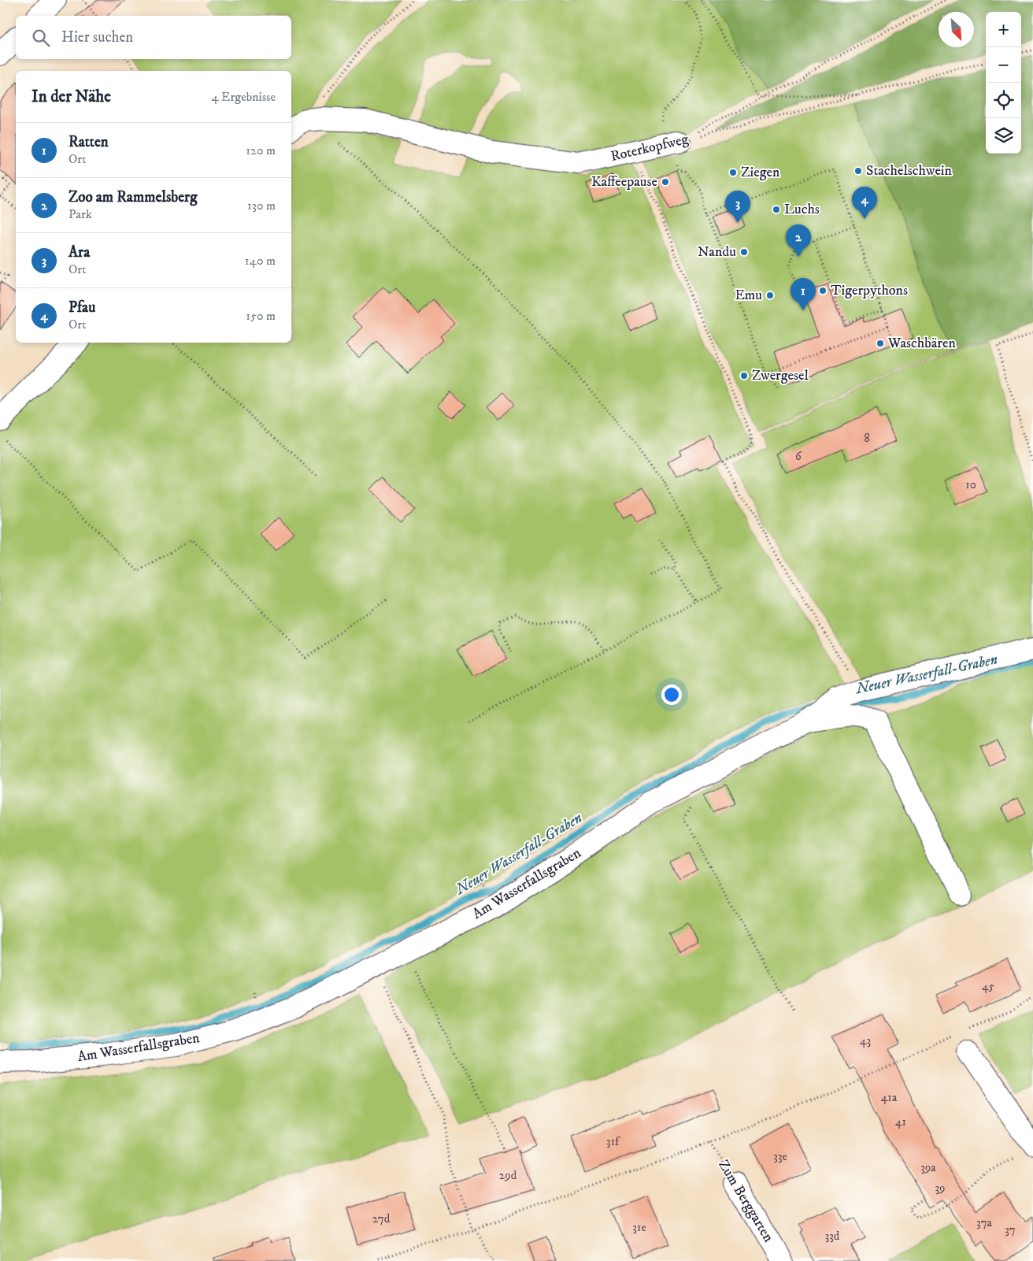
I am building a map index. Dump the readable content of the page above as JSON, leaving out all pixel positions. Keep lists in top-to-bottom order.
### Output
{
  "streets": {
    "street": ["Roterkopfweg", "Am Wasserfallsgraben", "Zum Berggarten"]
  },
  "water": ["Neuer Wasserfall-Graben"],
  "places": [
    "Stachelschwein",
    "Ziegen",
    "Kaffeepause",
    "Luchs",
    "Nandu",
    "Tigerpythons",
    "Emu",
    "Waschbären",
    "Zwergesel"
  ],
  "house_numbers": [
    "8",
    "6",
    "10",
    "45",
    "43",
    "41a",
    "41",
    "31f",
    "33e",
    "39a",
    "29d",
    "39",
    "27d",
    "37a",
    "31e",
    "37",
    "33d"
  ],
  "north": "bottom right",
  "page": {
    "map_buttons": ["+", "−"],
    "search": "Hier suchen",
    "heading": ["In der Nähe", "4 Ergebnisse"],
    "list": [
      {
        "mark": "1",
        "name": "Ratten",
        "note": "Ort",
        "value": "120 m"
      },
      {
        "mark": "2",
        "name": "Zoo am Rammelsberg",
        "note": "Park",
        "value": "130 m"
      },
      {
        "mark": "3",
        "name": "Ara",
        "note": "Ort",
        "value": "140 m"
      },
      {
        "mark": "4",
        "name": "Pfau",
        "note": "Ort",
        "value": "150 m"
      }
    ],
    "pins": [
      "4",
      "3",
      "2",
      "1"
    ]
  }
}
